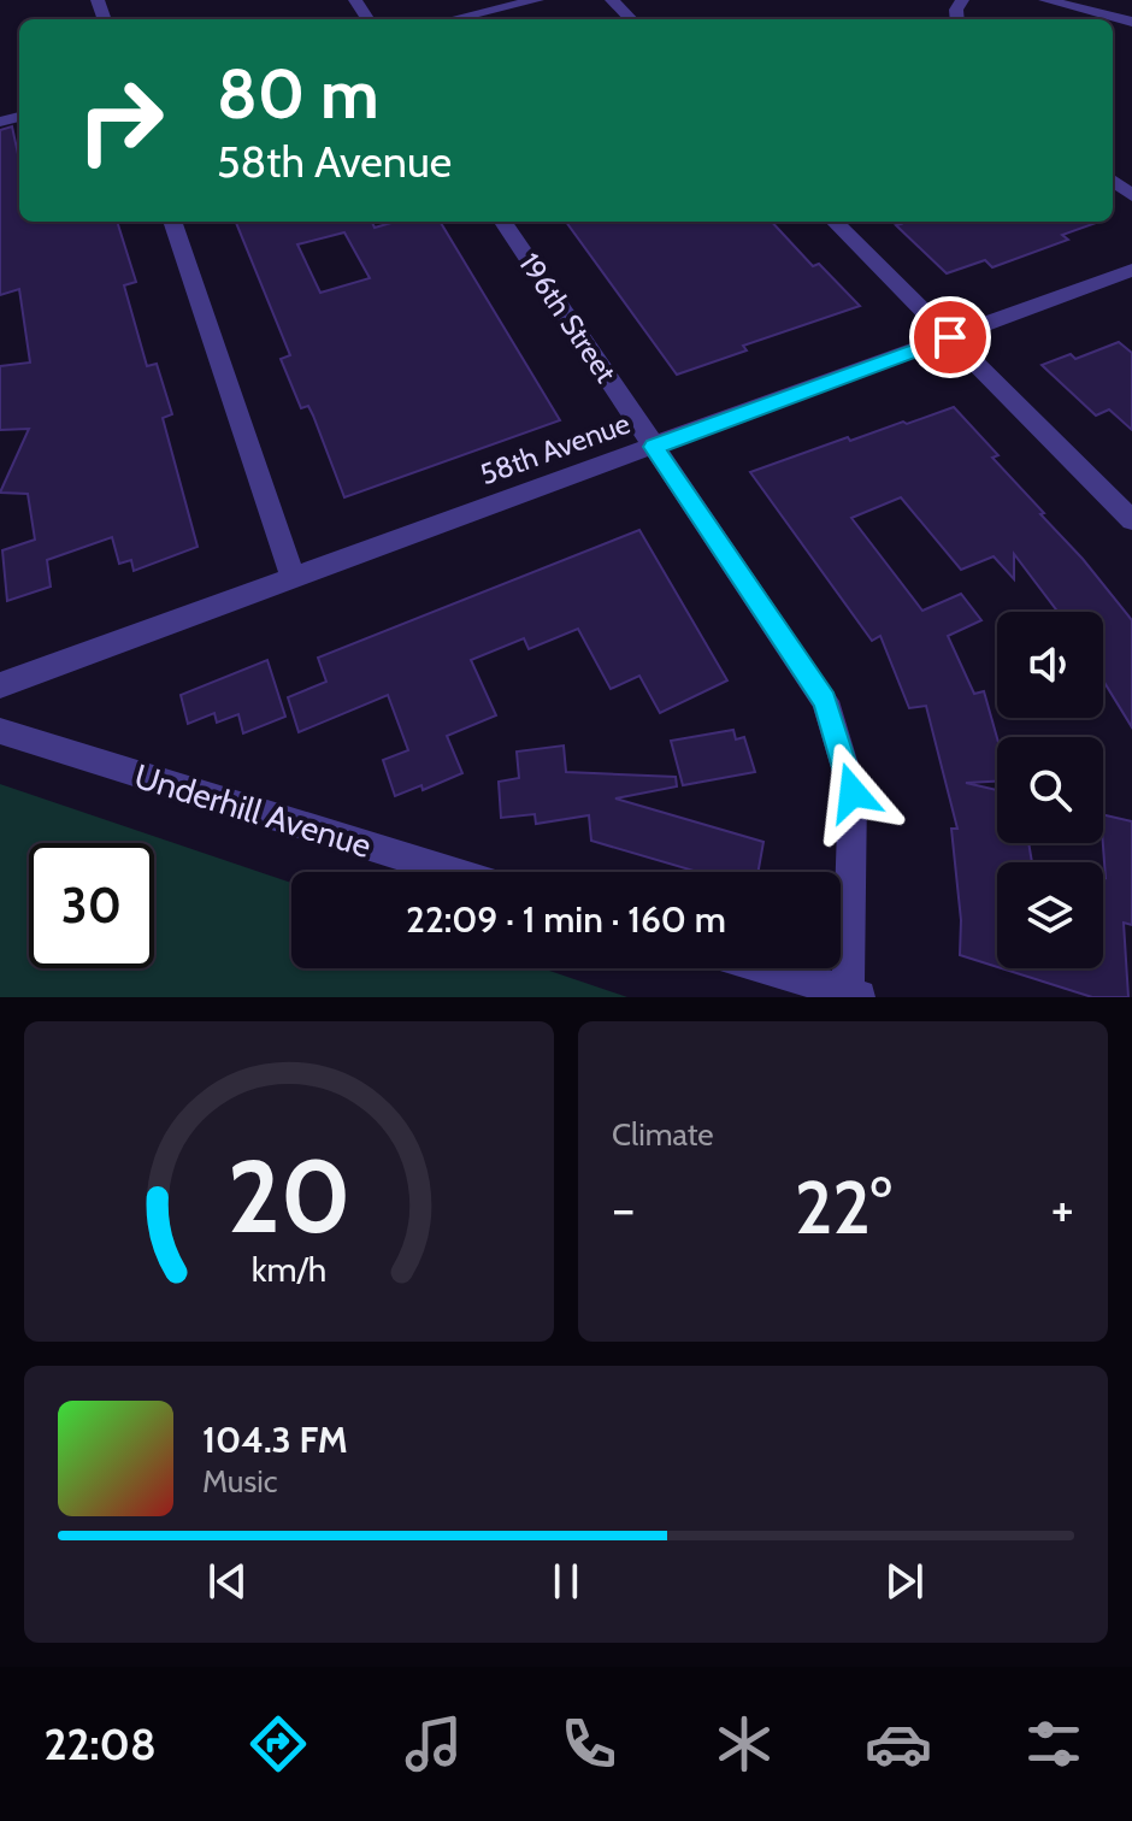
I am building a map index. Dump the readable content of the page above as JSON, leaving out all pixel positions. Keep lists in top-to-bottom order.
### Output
{
  "streets": {
    "street": ["196th Street", "58th Avenue", "Underhill Avenue"]
  },
  "crossings": [
    ["196th Street", "58th Avenue"]
  ],
  "page": {
    "turn": ["80 m", "58th Avenue"],
    "limit": "30",
    "trip": "22:09 · 1 min · 160 m",
    "tile": "Climate",
    "heat": ["−", "22°", "+"],
    "song": ["104.3 FM", "Music"],
    "tabs": "22:08",
    "gauge": ["20", "km/h"]
  }
}
